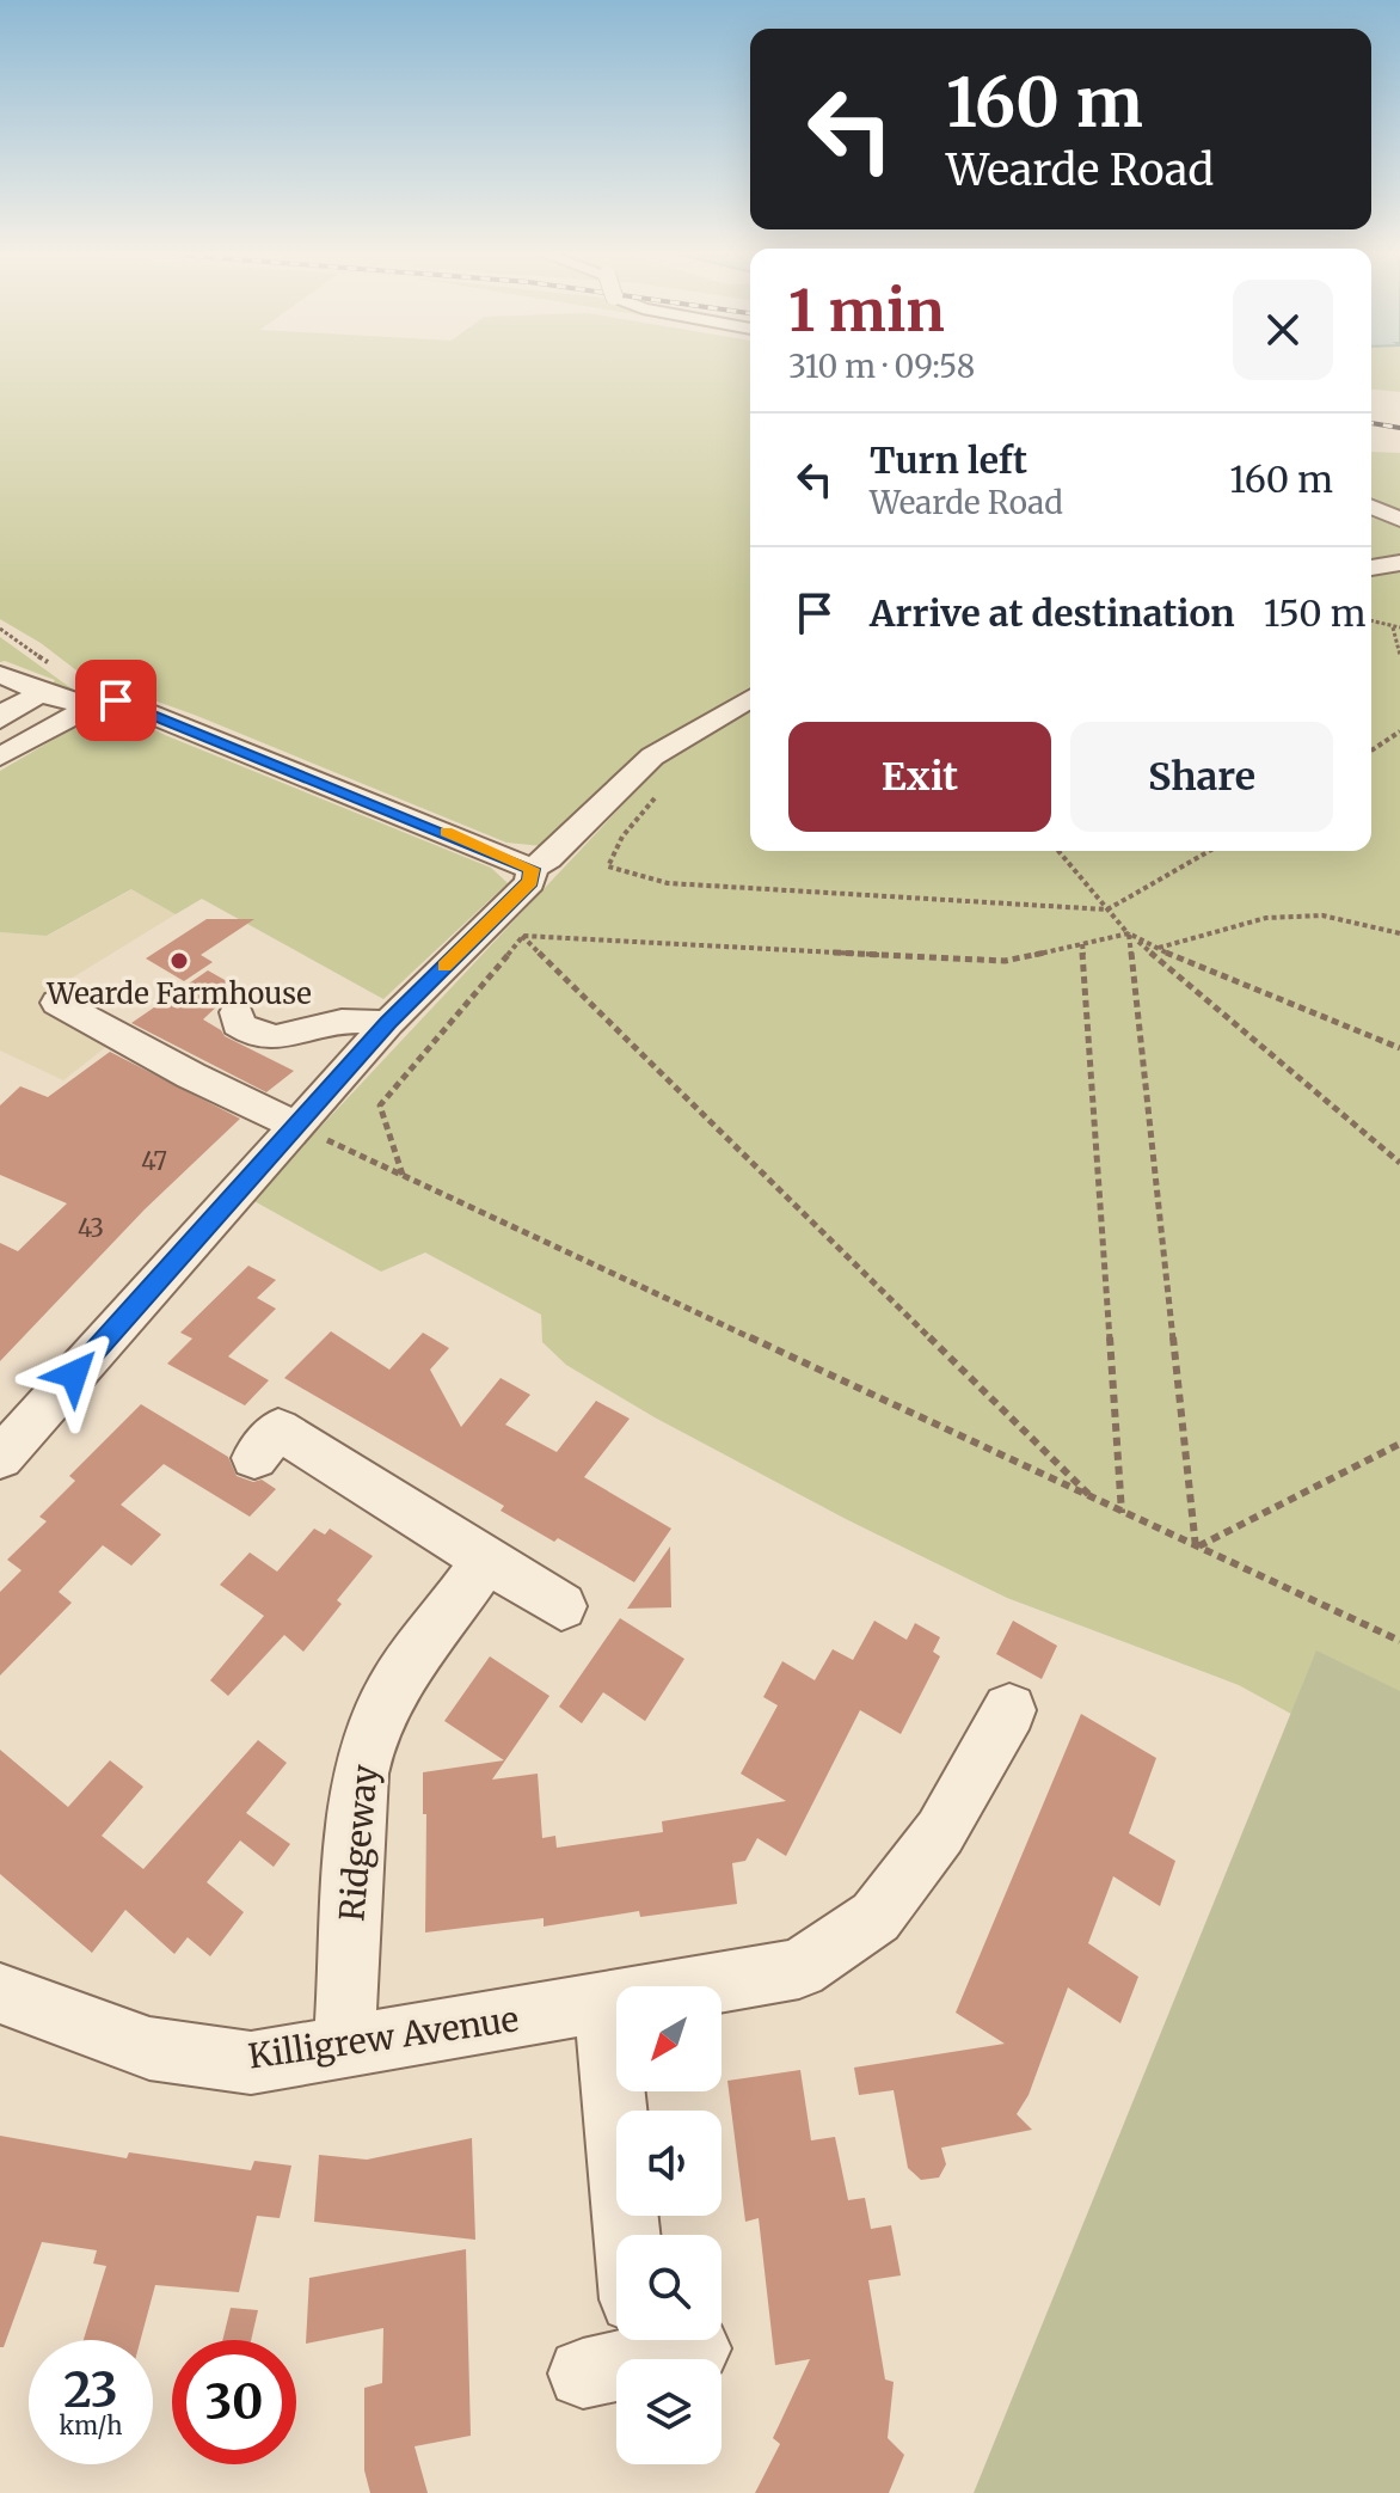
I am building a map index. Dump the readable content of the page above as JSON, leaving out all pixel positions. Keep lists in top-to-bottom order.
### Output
{
  "streets": {
    "street": ["Ridgeway", "Killigrew Avenue"]
  },
  "crossings": [
    ["Ridgeway", "Killigrew Avenue"]
  ],
  "places": ["Wearde Farmhouse"],
  "house_numbers": ["47", "43"],
  "north": "bottom left",
  "page": {
    "turn": ["160 m", "Wearde Road"],
    "heading": ["1 min", "310 m · 09:58"],
    "list": [
      {
        "name": "Turn left",
        "note": "Wearde Road",
        "value": "160 m"
      },
      {
        "name": "Arrive at destination",
        "value": "150 m"
      }
    ],
    "buttons": ["Exit", "Share"],
    "speed": "23 km/h",
    "limit": "30"
  }
}
